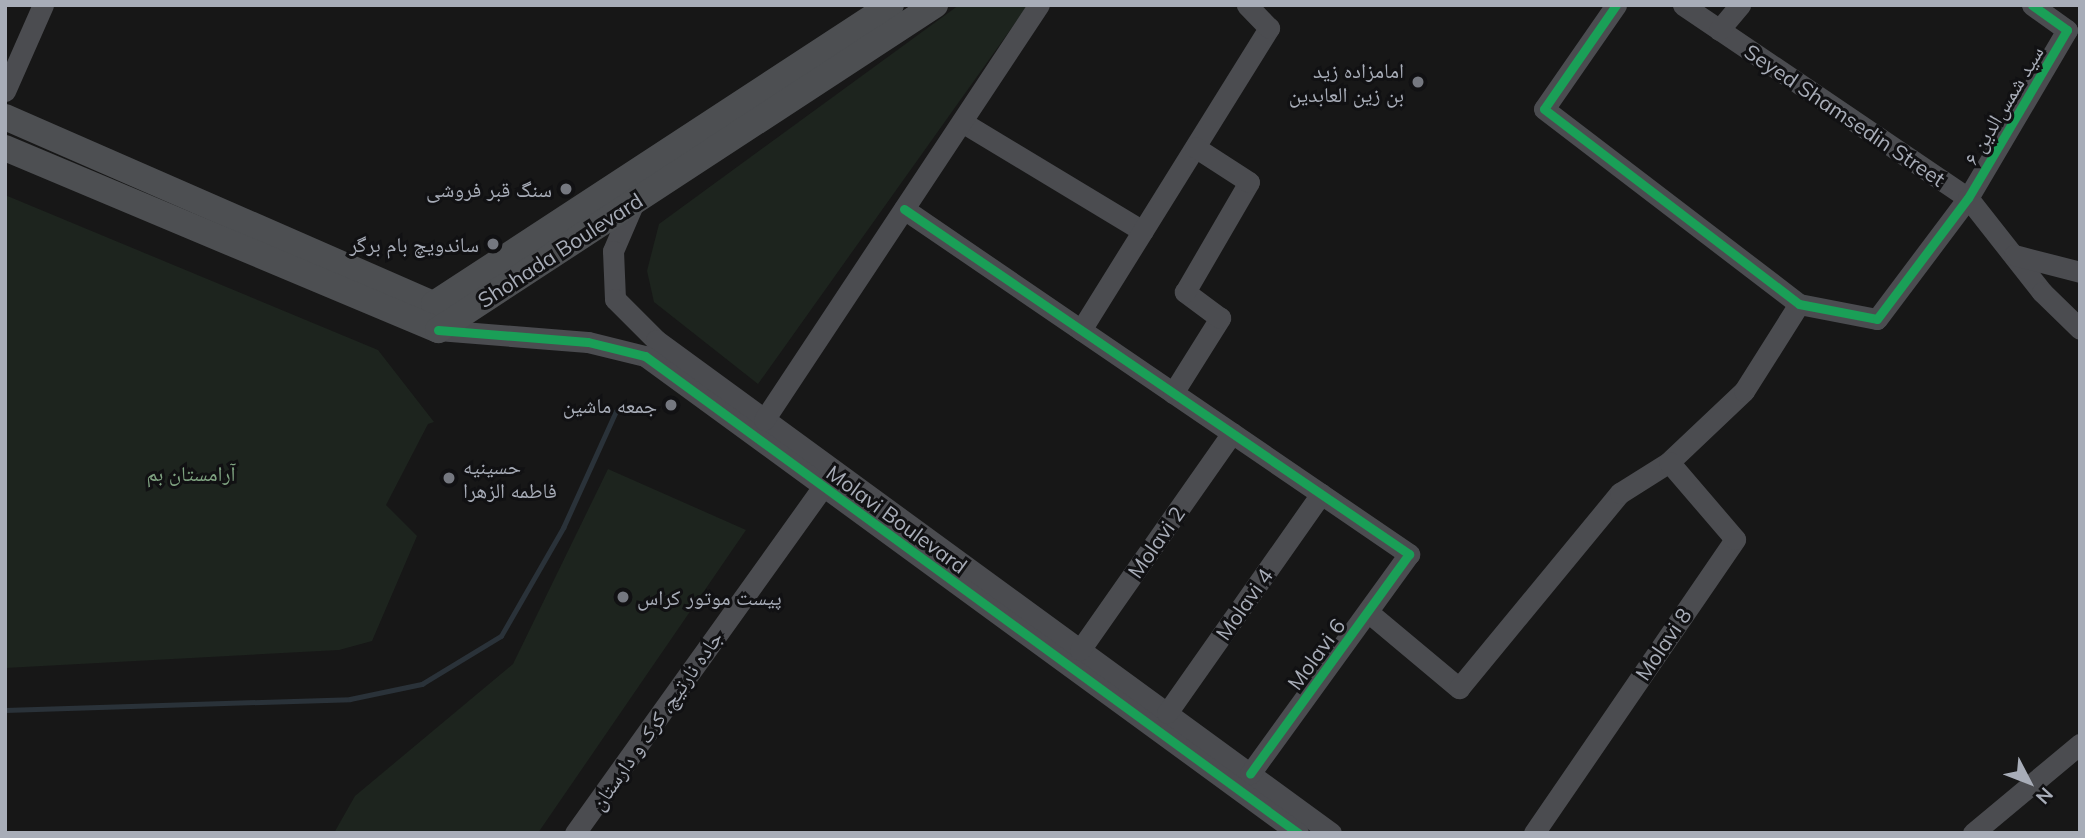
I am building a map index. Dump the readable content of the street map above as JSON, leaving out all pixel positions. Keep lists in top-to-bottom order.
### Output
{
  "streets": {
    "main road": ["Shohada Boulevard"],
    "street": [
      "سید شمس‌الدین ۶",
      "Seyed Shamsedin Street",
      "Molavi Boulevard",
      "Molavi 2",
      "Molavi 4",
      "Molavi 8",
      "Molavi 6",
      "جاده نارتیچ، کرک و دارستان"
    ]
  },
  "crossings": [
    ["سید شمس‌الدین ۶", "Seyed Shamsedin Street"],
    ["Shohada Boulevard", "Molavi Boulevard"],
    ["Molavi Boulevard", "Molavi 2"],
    ["Molavi Boulevard", "Molavi 4"],
    ["Molavi Boulevard", "Molavi 6"],
    ["Molavi Boulevard", "جاده نارتیچ، کرک و دارستان"],
    ["Molavi 4", "Molavi 6"]
  ],
  "parks": ["آرامستان بم"],
  "places": [
    "امامزاده زید بن زین العابدین",
    "سنگ قبر فروشی",
    "ساندویچ بام برگر",
    "جمعه ماشین",
    "حسینیه فاطمه الزهرا",
    "پیست موتور کراس"
  ],
  "north": "bottom right"
}
